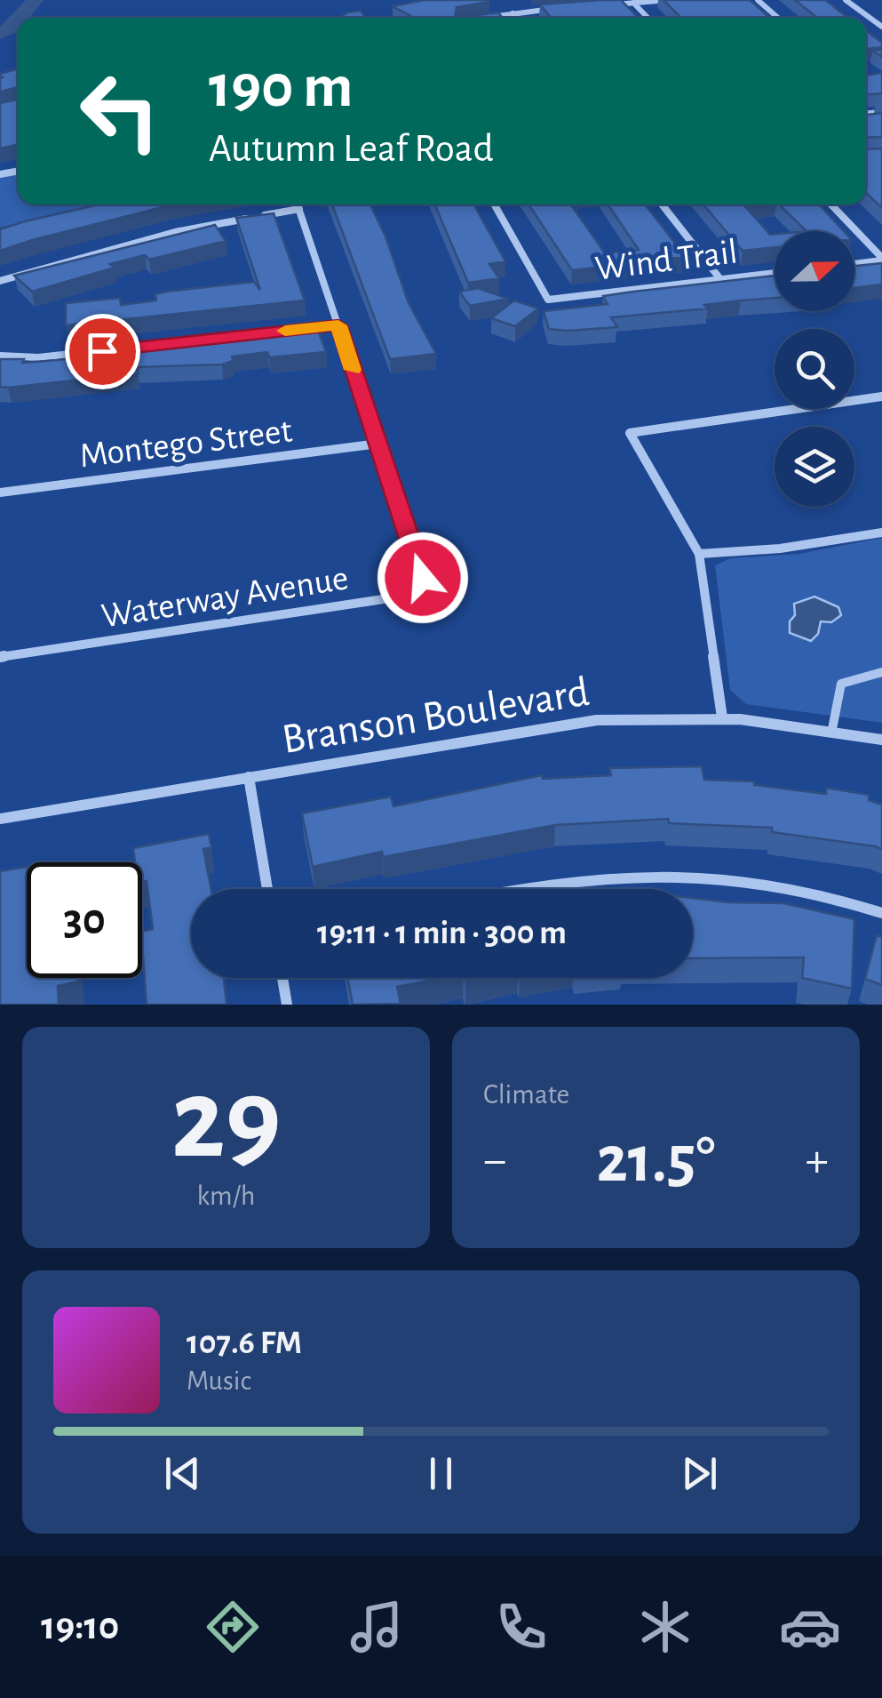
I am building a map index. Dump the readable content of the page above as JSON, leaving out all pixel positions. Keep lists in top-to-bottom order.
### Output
{
  "streets": {
    "street": [
      "Wind Trail",
      "Montego Street",
      "Waterway Avenue",
      "Branson Boulevard"
    ]
  },
  "crossings": [
    ["Montego Street", "Waterway Avenue"]
  ],
  "north": "right",
  "page": {
    "turn": ["190 m", "Autumn Leaf Road"],
    "limit": "30",
    "trip": "19:11 · 1 min · 300 m",
    "tile": [
      ["29", "km/h"],
      "Climate"
    ],
    "heat": ["−", "21.5°", "+"],
    "song": ["107.6 FM", "Music"],
    "tabs": "19:10"
  }
}
